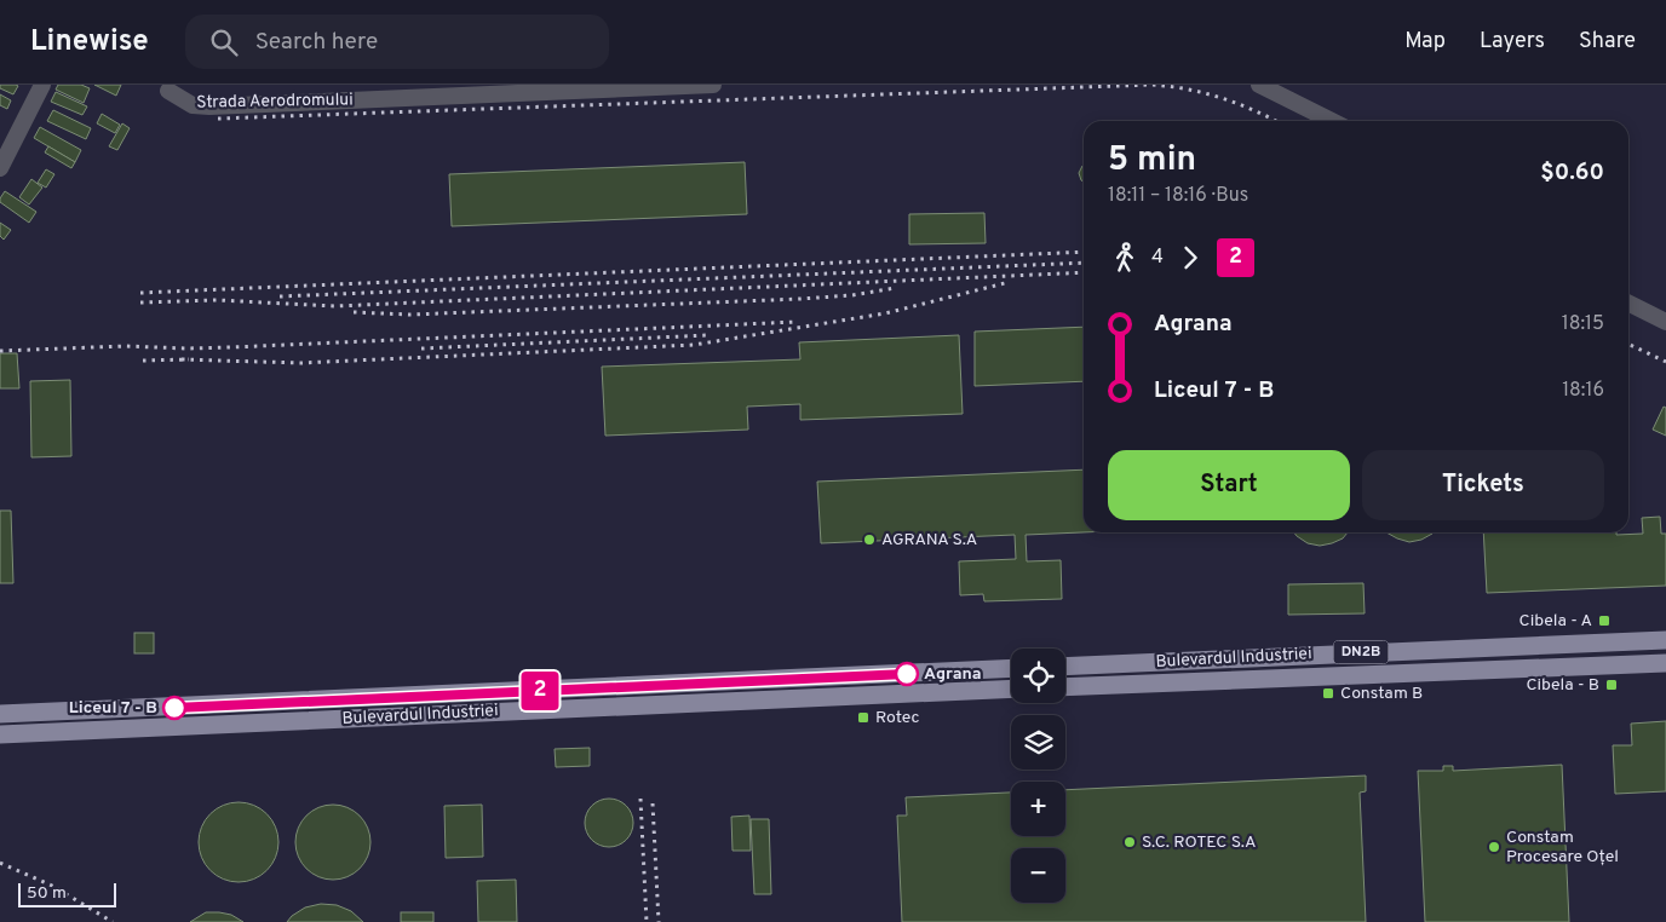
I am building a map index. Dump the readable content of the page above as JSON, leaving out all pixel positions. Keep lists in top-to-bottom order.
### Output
{
  "streets": {
    "main road": ["DN2B", "Bulevardul Industriei"],
    "street": ["Strada Aerodromului"]
  },
  "places": {
    "other": [
      "AGRANA S.A",
      "Agrana",
      "Liceul 7 - B",
      "S.C. ROTEC S.A",
      "Constam Procesare Oțel"
    ],
    "transit": [
      "Cibela - A",
      "Cibela - B",
      "Constam B",
      "Rotec"
    ]
  },
  "lines": ["bus line 2"],
  "scale_bar": "50 m",
  "page": {
    "header": "Linewise",
    "search": "Search here",
    "nav": ["Map", "Layers", "Share"],
    "on_map": "2",
    "heading": ["5 min", "18:11 – 18:16 · Bus", "$0.60"],
    "legs": ["4", "2"],
    "list": [
      {
        "name": "Agrana",
        "value": "18:15"
      },
      {
        "name": "Liceul 7 - B",
        "value": "18:16"
      }
    ],
    "buttons": ["Start", "Tickets"],
    "map_buttons": ["+", "−"],
    "scale": "50 m"
  }
}
